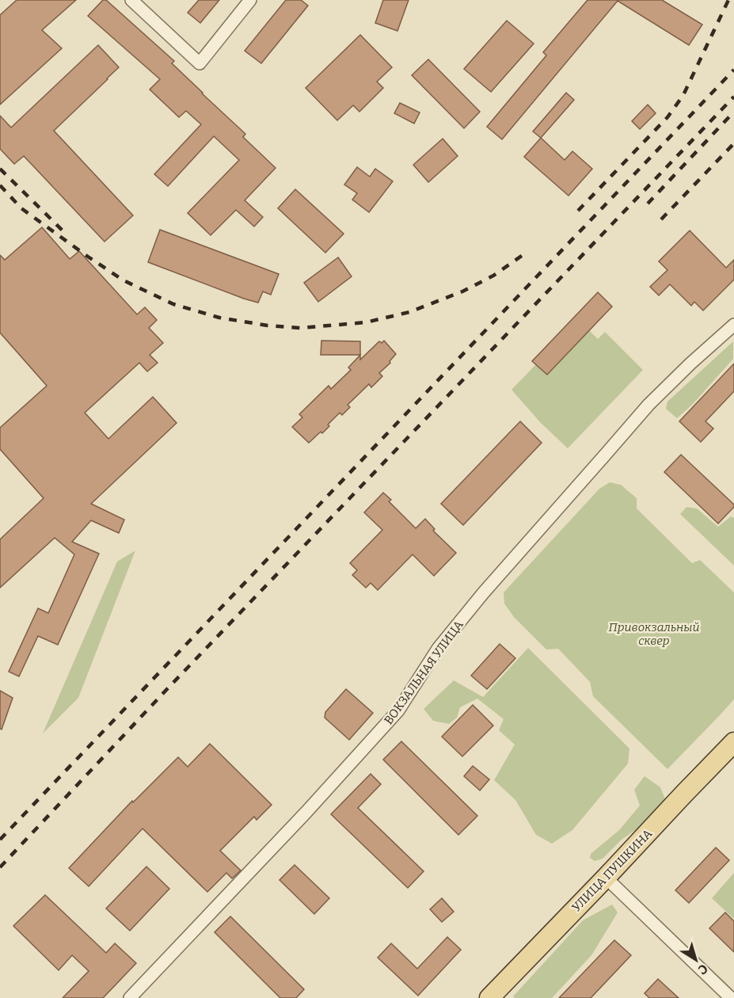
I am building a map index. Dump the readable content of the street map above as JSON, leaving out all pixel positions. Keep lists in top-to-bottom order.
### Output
{
  "streets": {
    "main road": ["УЛИЦА ПУШКИНА"],
    "street": ["ВОКЗАЛЬНАЯ УЛИЦА"]
  },
  "parks": ["Привокзальный сквер"],
  "north": "bottom right"
}
